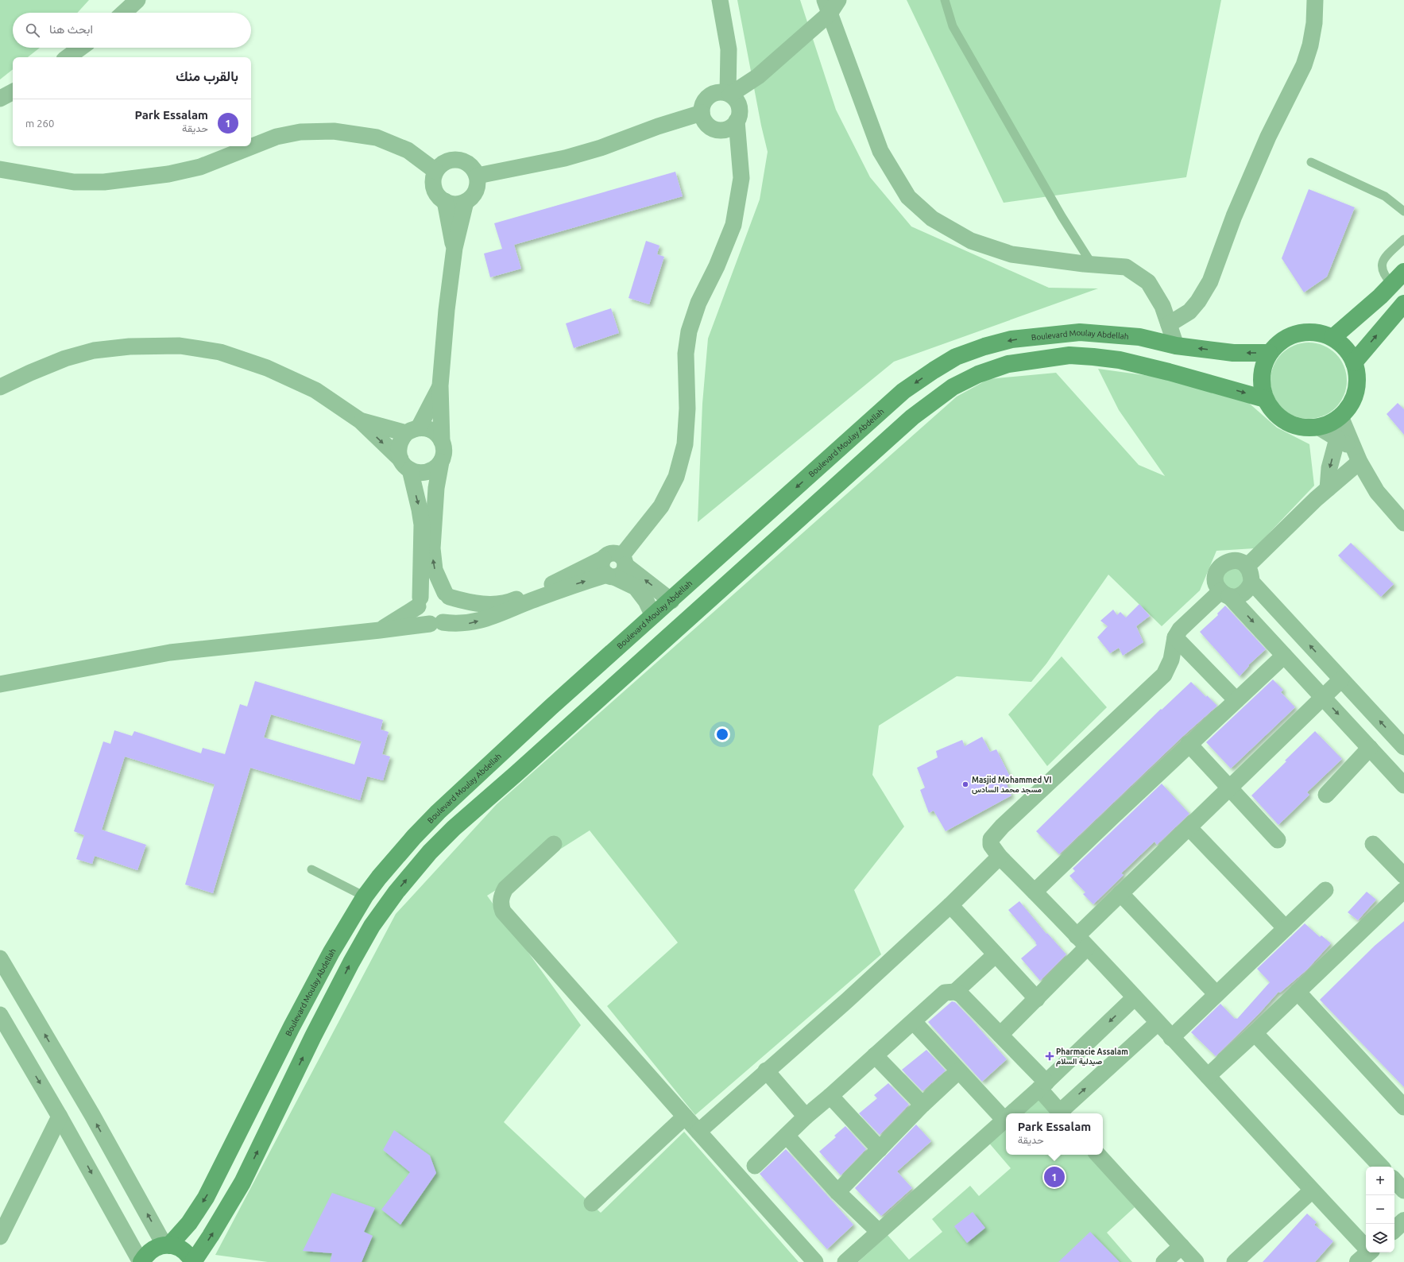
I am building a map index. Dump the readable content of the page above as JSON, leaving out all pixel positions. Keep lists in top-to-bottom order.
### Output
{
  "streets": {
    "main road": ["Boulevard Moulay Abdellah"]
  },
  "places": {
    "other": ["Masjid Mohammed VI مسجد محمد السادس"],
    "health": ["Pharmacie Assalam صيدلية السلام"]
  },
  "page": {
    "search": "ابحث هنا",
    "heading": "بالقرب منك",
    "list": [
      {
        "mark": "1",
        "name": "Park Essalam",
        "note": "حديقة",
        "value": "260 m"
      }
    ],
    "popup": ["Park Essalam", "حديقة"],
    "pins": "1",
    "map_buttons": ["+", "−"]
  }
}
